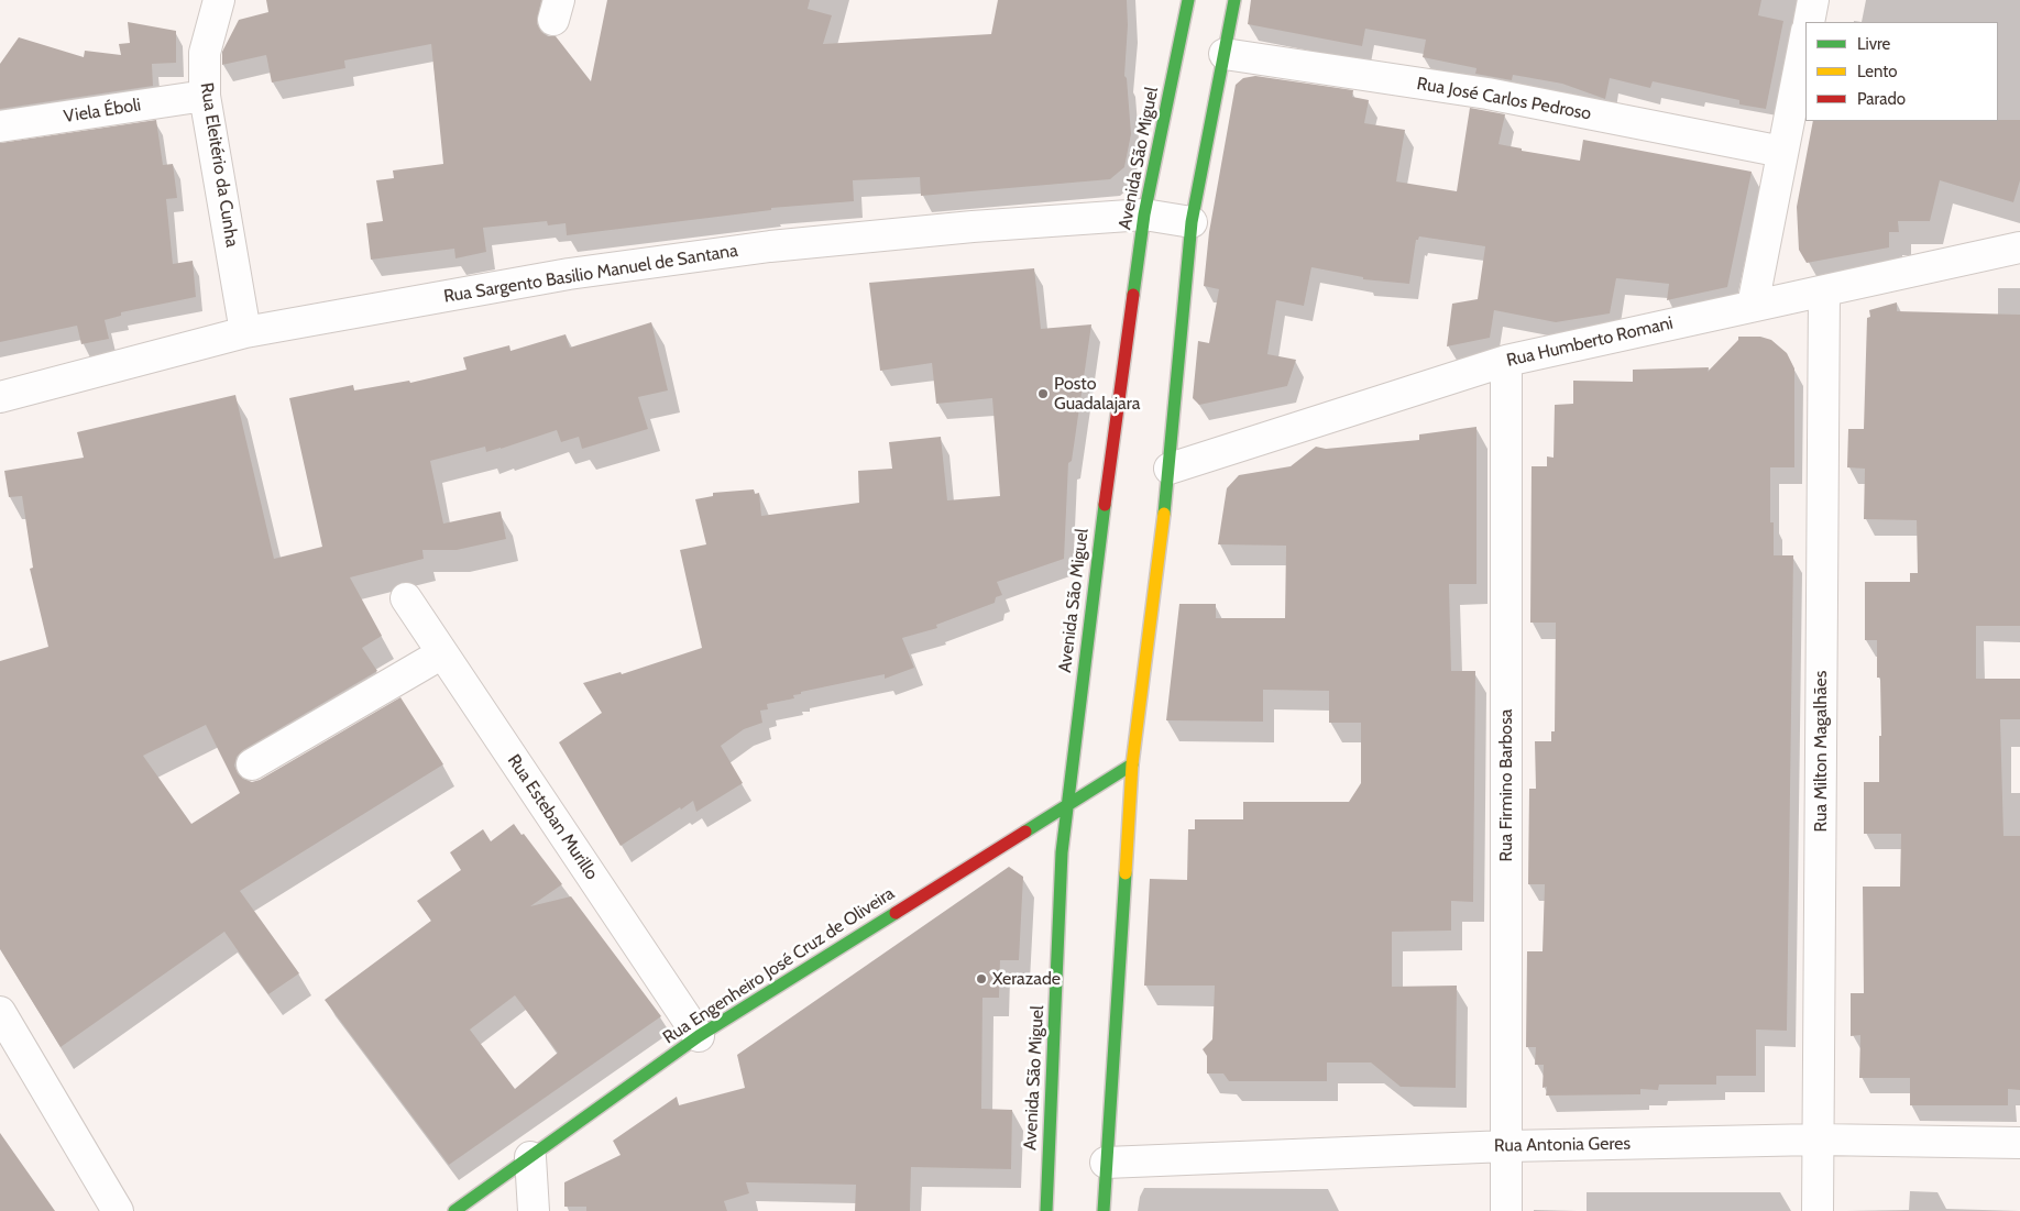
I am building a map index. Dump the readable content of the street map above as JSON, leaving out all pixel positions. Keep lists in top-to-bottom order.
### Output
{
  "streets": {
    "main road": ["Avenida São Miguel", "Rua Engenheiro José Cruz de Oliveira"],
    "street": [
      "Rua José Carlos Pedroso",
      "Viela Éboli",
      "Rua Eleitério da Cunha",
      "Rua Sargento Basilio Manuel de Santana",
      "Rua Humberto Romani",
      "Rua Milton Magalhães",
      "Rua Firmino Barbosa",
      "Rua Esteban Murillo",
      "Rua Antonia Geres"
    ]
  },
  "crossings": [
    ["Viela Éboli", "Rua Eleitério da Cunha"],
    ["Avenida São Miguel", "Rua Sargento Basilio Manuel de Santana"],
    ["Avenida São Miguel", "Rua Engenheiro José Cruz de Oliveira"],
    ["Rua Eleitério da Cunha", "Rua Sargento Basilio Manuel de Santana"],
    ["Rua Humberto Romani", "Rua Milton Magalhães"],
    ["Rua Humberto Romani", "Rua Firmino Barbosa"],
    ["Rua Milton Magalhães", "Rua Antonia Geres"],
    ["Rua Firmino Barbosa", "Rua Antonia Geres"],
    ["Rua Esteban Murillo", "Rua Engenheiro José Cruz de Oliveira"]
  ],
  "places": ["Posto Guadalajara", "Xerazade"],
  "legend": ["Livre", "Lento", "Parado"]
}
